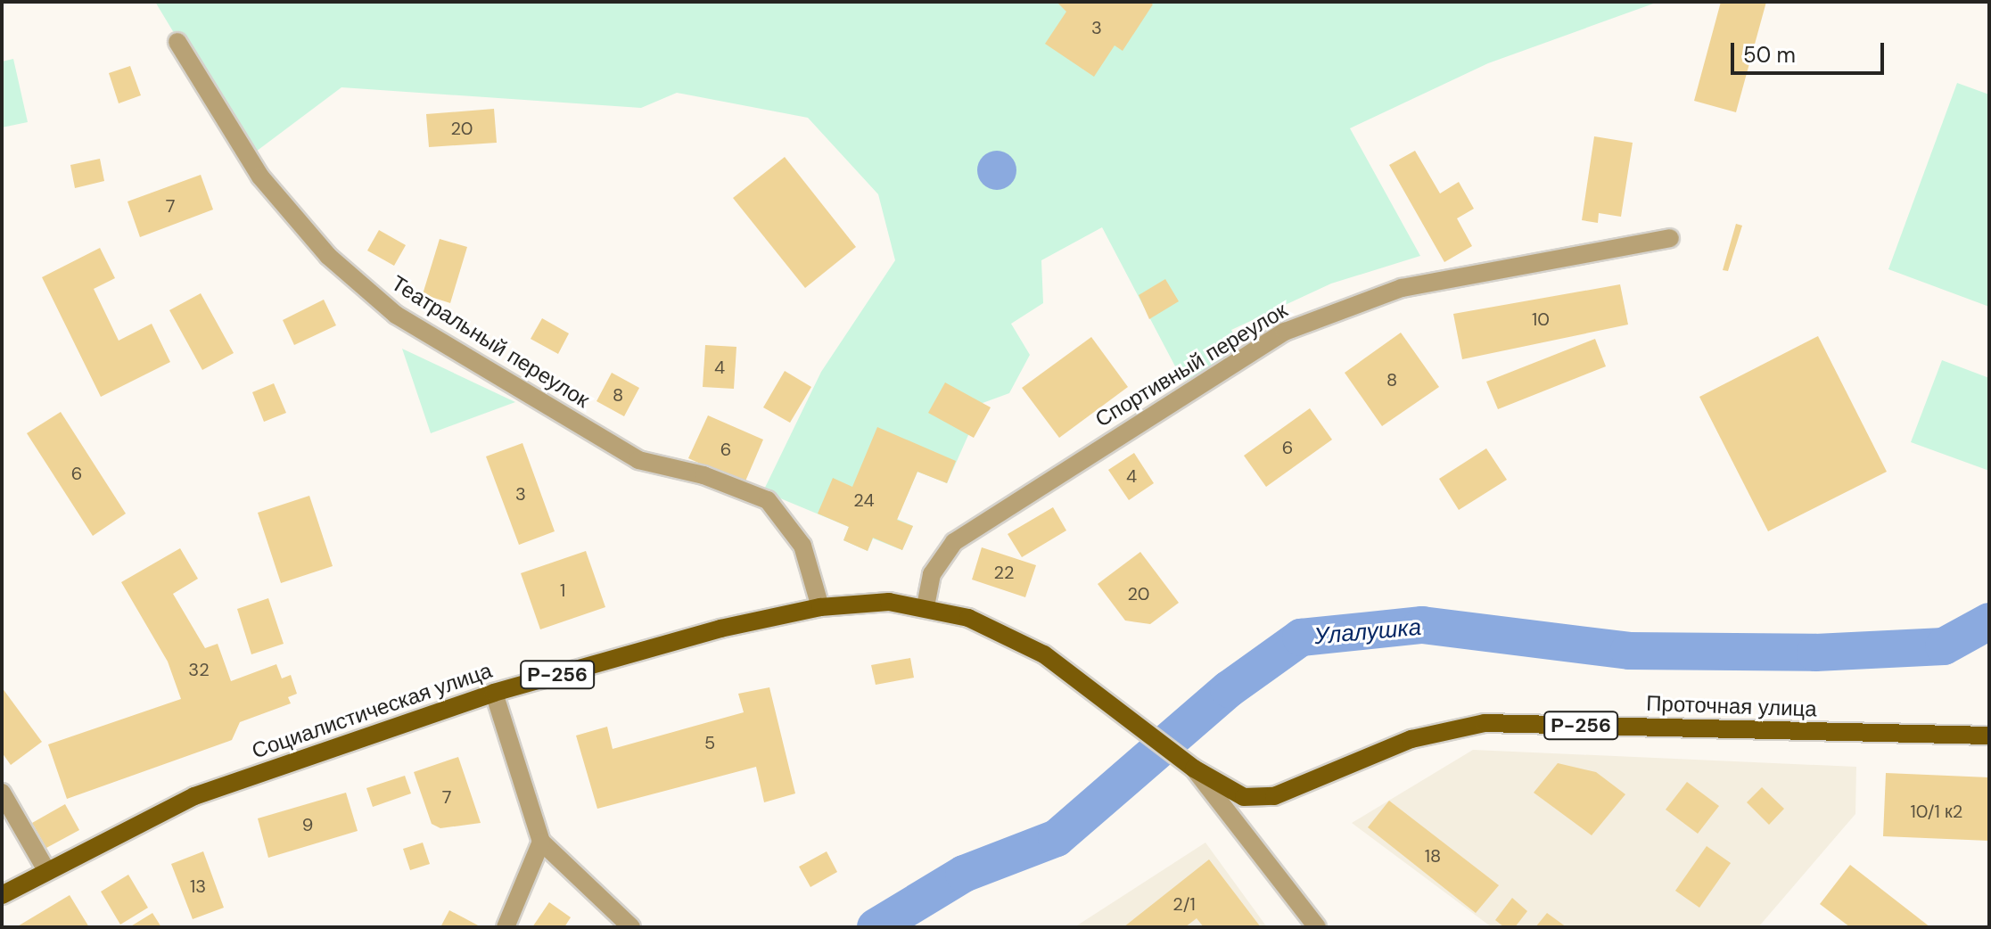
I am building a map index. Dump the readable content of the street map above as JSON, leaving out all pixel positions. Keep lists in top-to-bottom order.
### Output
{
  "streets": {
    "main road": ["Р-256", "Проточная улица", "Социалистическая улица"],
    "street": ["Театральный переулок", "Спортивный переулок"]
  },
  "crossings": [
    ["Театральный переулок", "Социалистическая улица"],
    ["Спортивный переулок", "Социалистическая улица"],
    ["Проточная улица", "Социалистическая улица"]
  ],
  "water": ["Улалушка"],
  "house_numbers": [
    "3",
    "20",
    "7",
    "10",
    "4",
    "8",
    "8",
    "6",
    "6",
    "6",
    "4",
    "3",
    "24",
    "22",
    "1",
    "20",
    "32",
    "5",
    "7",
    "10/1 к2",
    "9",
    "18",
    "13",
    "2/1"
  ],
  "scale_bar": "50 m"
}
